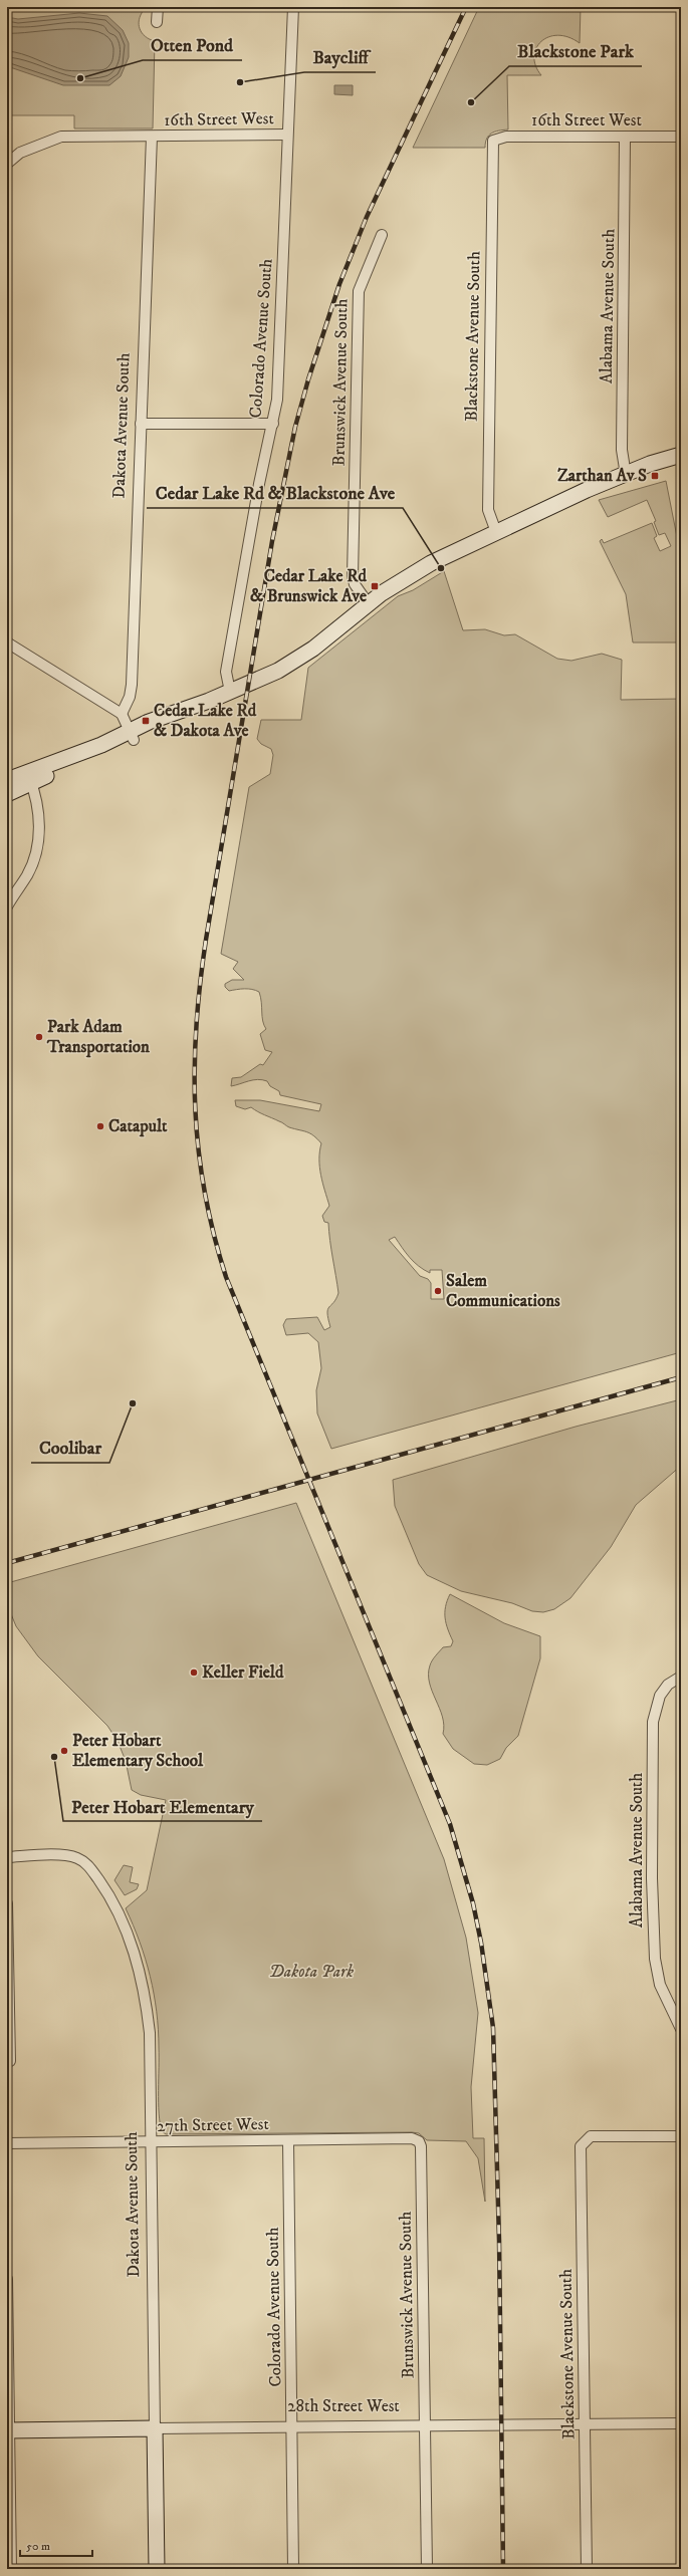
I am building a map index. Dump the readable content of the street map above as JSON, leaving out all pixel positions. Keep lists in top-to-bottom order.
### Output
{
  "streets": {
    "street": [
      "16th Street West",
      "Alabama Avenue South",
      "Blackstone Avenue South",
      "Colorado Avenue South",
      "Brunswick Avenue South",
      "Dakota Avenue South",
      "27th Street West",
      "28th Street West"
    ]
  },
  "crossings": [
    ["16th Street West", "Alabama Avenue South"],
    ["16th Street West", "Blackstone Avenue South"],
    ["16th Street West", "Colorado Avenue South"],
    ["16th Street West", "Dakota Avenue South"],
    ["Blackstone Avenue South", "28th Street West"],
    ["Colorado Avenue South", "27th Street West"],
    ["Colorado Avenue South", "28th Street West"],
    ["Brunswick Avenue South", "27th Street West"],
    ["Brunswick Avenue South", "28th Street West"],
    ["Dakota Avenue South", "27th Street West"],
    ["Dakota Avenue South", "28th Street West"]
  ],
  "parks": ["Dakota Park"],
  "places": {
    "other": [
      "Otten Pond",
      "Baycliff",
      "Blackstone Park",
      "Cedar Lake Rd & Blackstone Ave",
      "Park Adam Transportation",
      "Catapult",
      "Salem Communications",
      "Coolibar",
      "Keller Field",
      "Peter Hobart Elementary School",
      "Peter Hobart Elementary"
    ],
    "transit": ["Zarthan Av S", "Cedar Lake Rd & Brunswick Ave", "Cedar Lake Rd & Dakota Ave"]
  },
  "scale_bar": "50 m"
}
